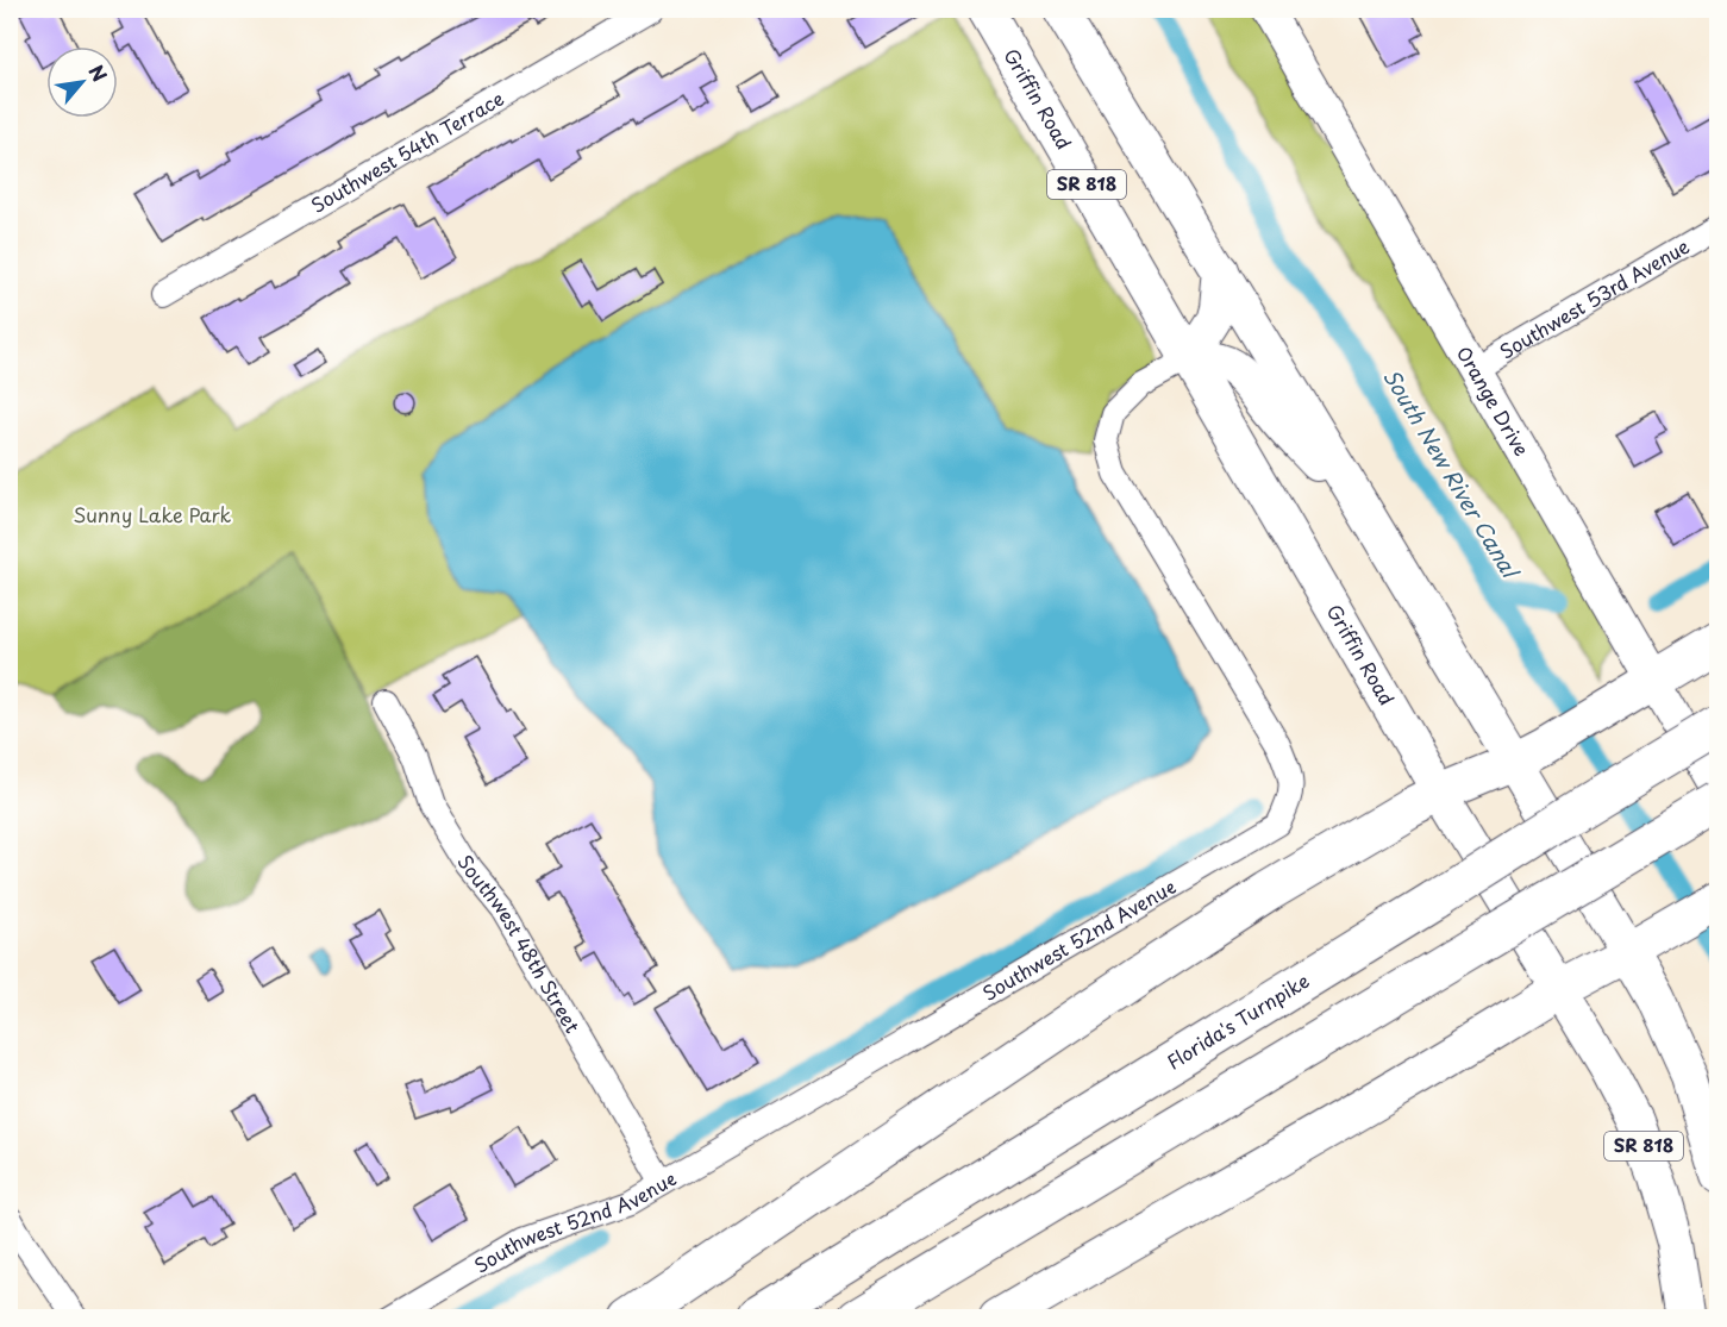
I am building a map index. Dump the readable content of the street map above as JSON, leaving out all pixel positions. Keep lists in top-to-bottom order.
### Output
{
  "streets": {
    "highway": ["Florida's Turnpike"],
    "main road": ["Griffin Road", "SR 818"],
    "street": [
      "Southwest 54th Terrace",
      "Southwest 53rd Avenue",
      "Orange Drive",
      "Southwest 52nd Avenue",
      "Southwest 48th Street"
    ]
  },
  "crossings": [
    ["Griffin Road", "Southwest 52nd Avenue"],
    ["Southwest 53rd Avenue", "Orange Drive"],
    ["Southwest 52nd Avenue", "Southwest 48th Street"]
  ],
  "water": ["South New River Canal"],
  "parks": ["Sunny Lake Park"],
  "north": "top right"
}
